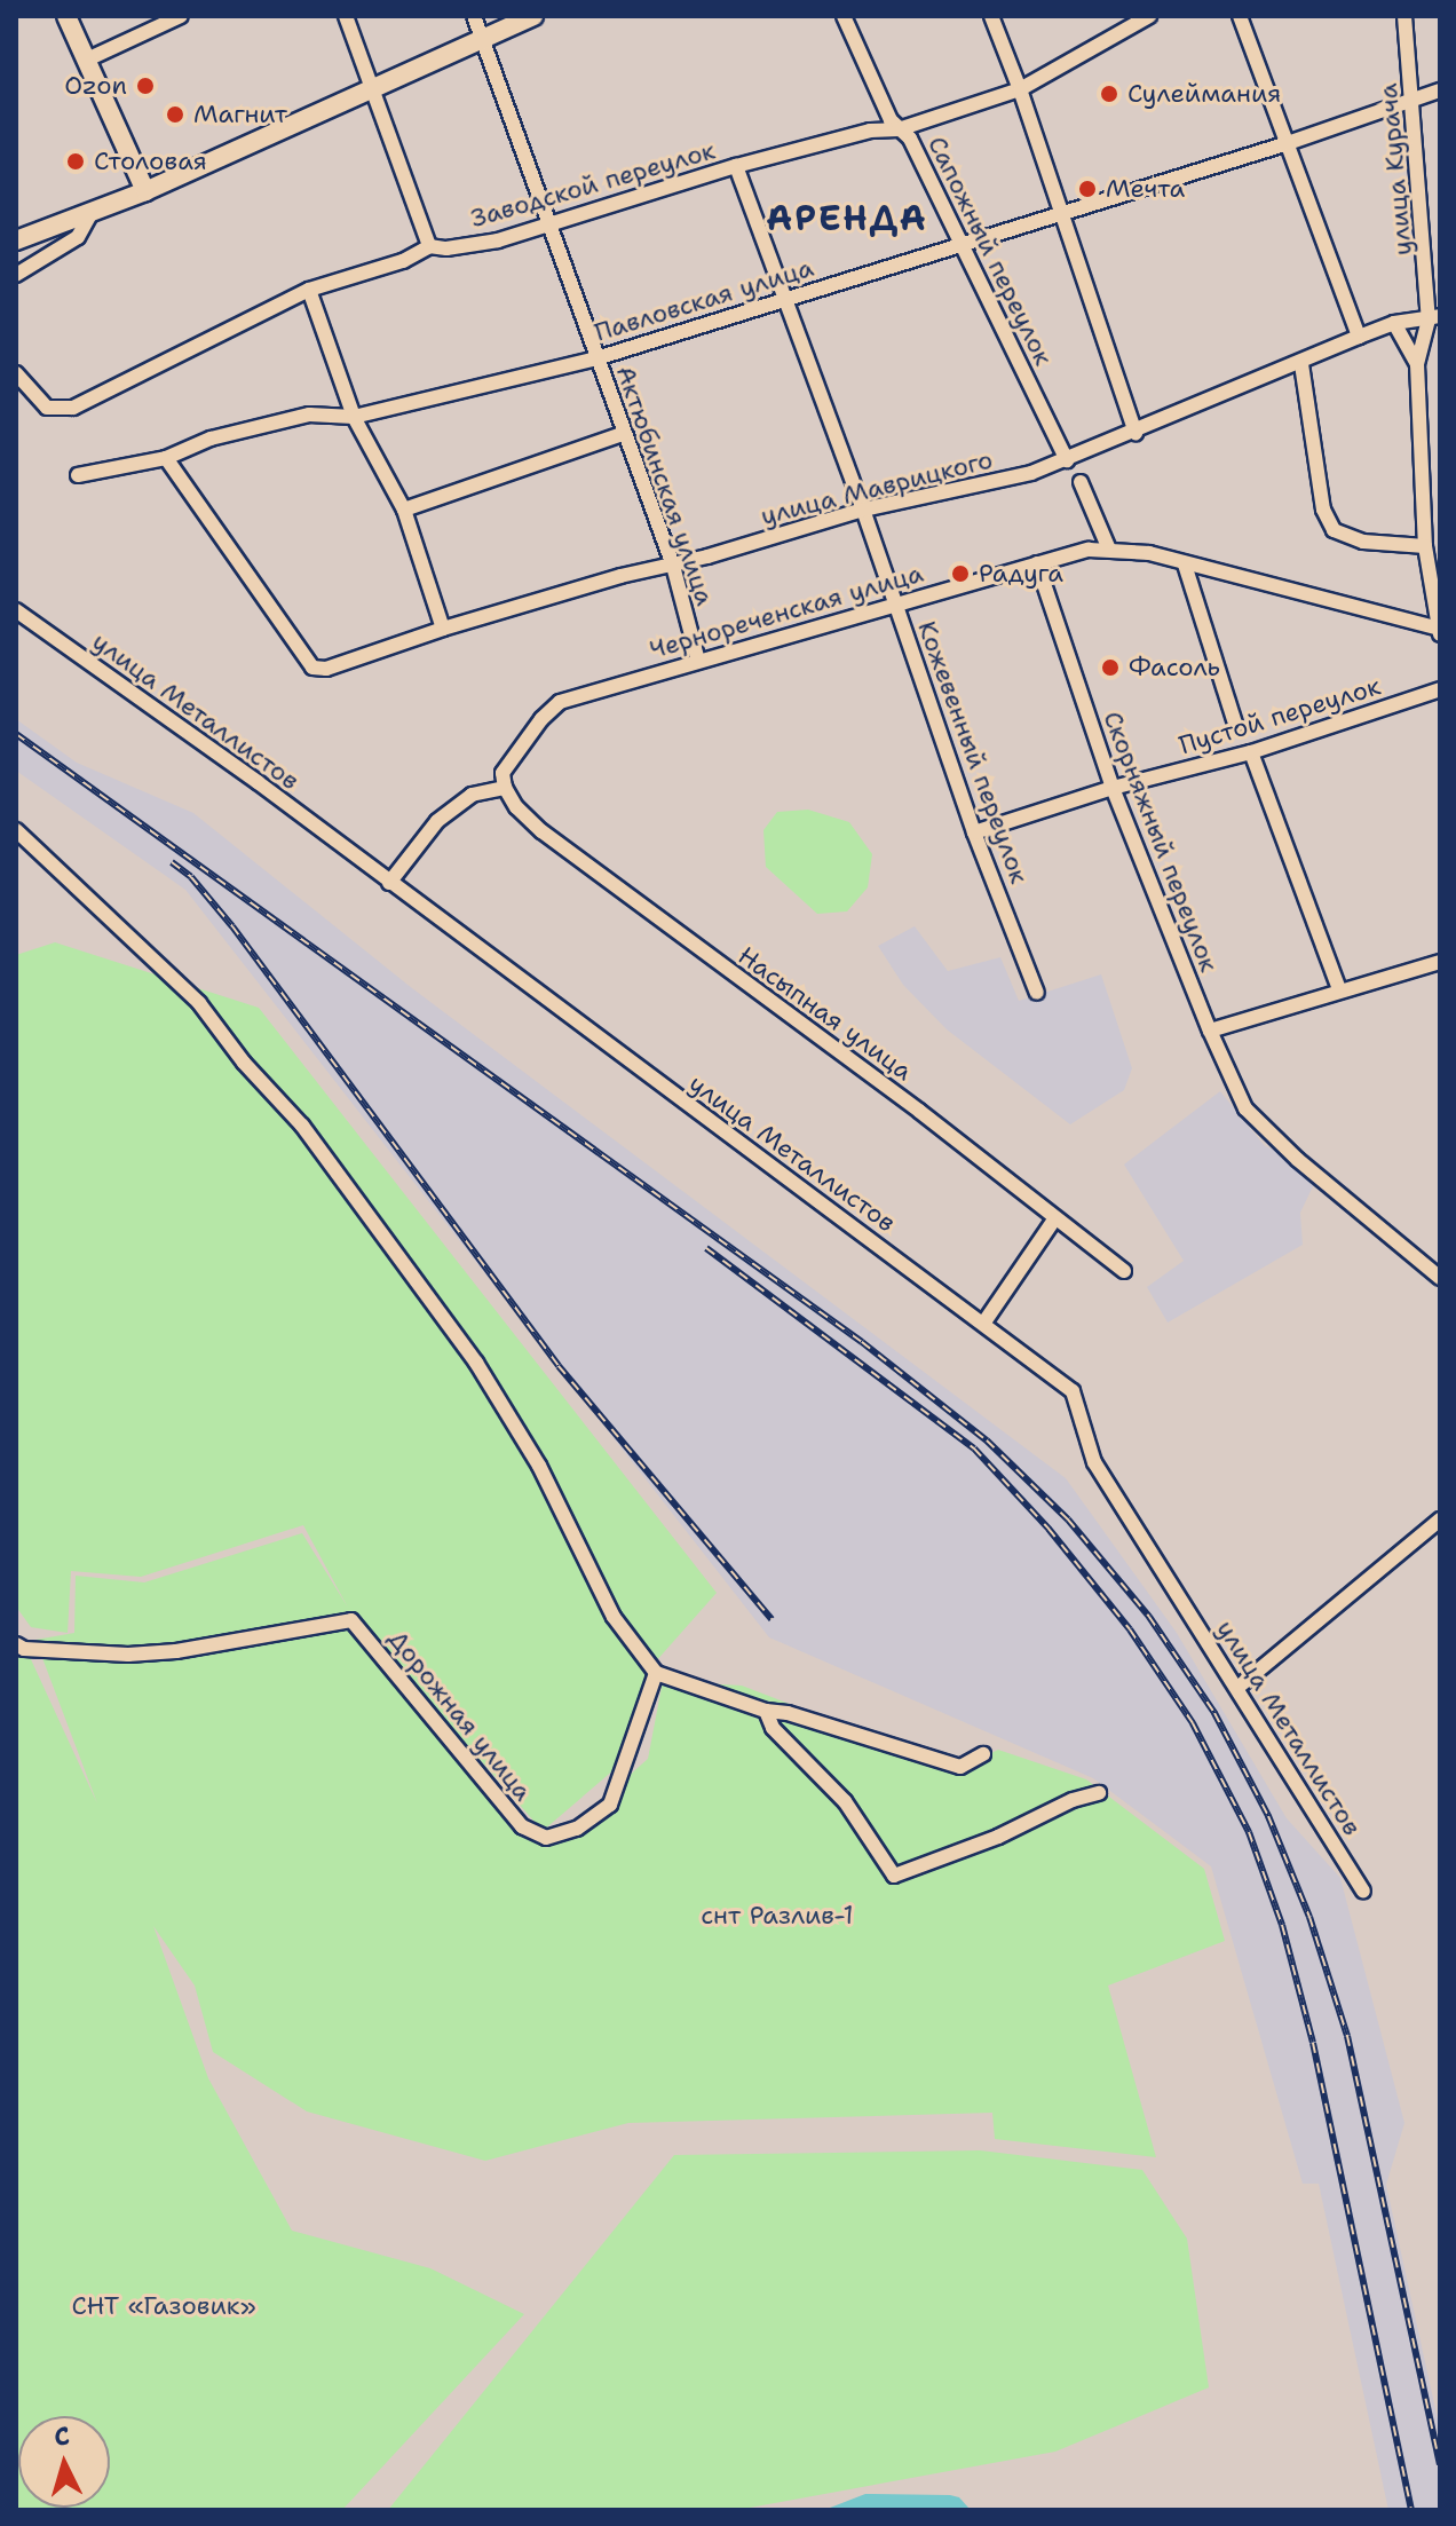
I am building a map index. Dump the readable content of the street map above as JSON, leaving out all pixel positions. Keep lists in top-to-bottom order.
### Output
{
  "streets": {
    "street": [
      "улица Курача",
      "Заводской переулок",
      "Сапожный переулок",
      "Павловская улица",
      "Актюбинская улица",
      "улица Маврицкого",
      "Чернореченская улица",
      "улица Металлистов",
      "Пустой переулок",
      "Кожевенный переулок",
      "Скорняжный переулок",
      "Насыпная улица",
      "Дорожная улица"
    ]
  },
  "crossings": [
    ["улица Курача", "Павловская улица"],
    ["улица Курача", "улица Маврицкого"],
    ["Заводской переулок", "Сапожный переулок"],
    ["Заводской переулок", "Актюбинская улица"],
    ["Заводской переулок", "Кожевенный переулок"],
    ["Сапожный переулок", "Павловская улица"],
    ["Сапожный переулок", "улица Маврицкого"],
    ["Павловская улица", "Актюбинская улица"],
    ["Павловская улица", "улица Маврицкого"],
    ["Павловская улица", "Кожевенный переулок"],
    ["Актюбинская улица", "улица Маврицкого"],
    ["Актюбинская улица", "Чернореченская улица"],
    ["улица Маврицкого", "Кожевенный переулок"],
    ["Чернореченская улица", "Кожевенный переулок"],
    ["Чернореченская улица", "Скорняжный переулок"],
    ["Чернореченская улица", "Насыпная улица"],
    ["Пустой переулок", "Кожевенный переулок"],
    ["Пустой переулок", "Скорняжный переулок"]
  ],
  "districts": ["АРЕНДА"],
  "parks": ["снт Разлив-1", "СНТ «Газовик»"],
  "places": [
    "Ozon",
    "Сулеймания",
    "Магнит",
    "Столовая",
    "Мечта",
    "Радуга",
    "Фасоль"
  ],
  "north": "top"
}
